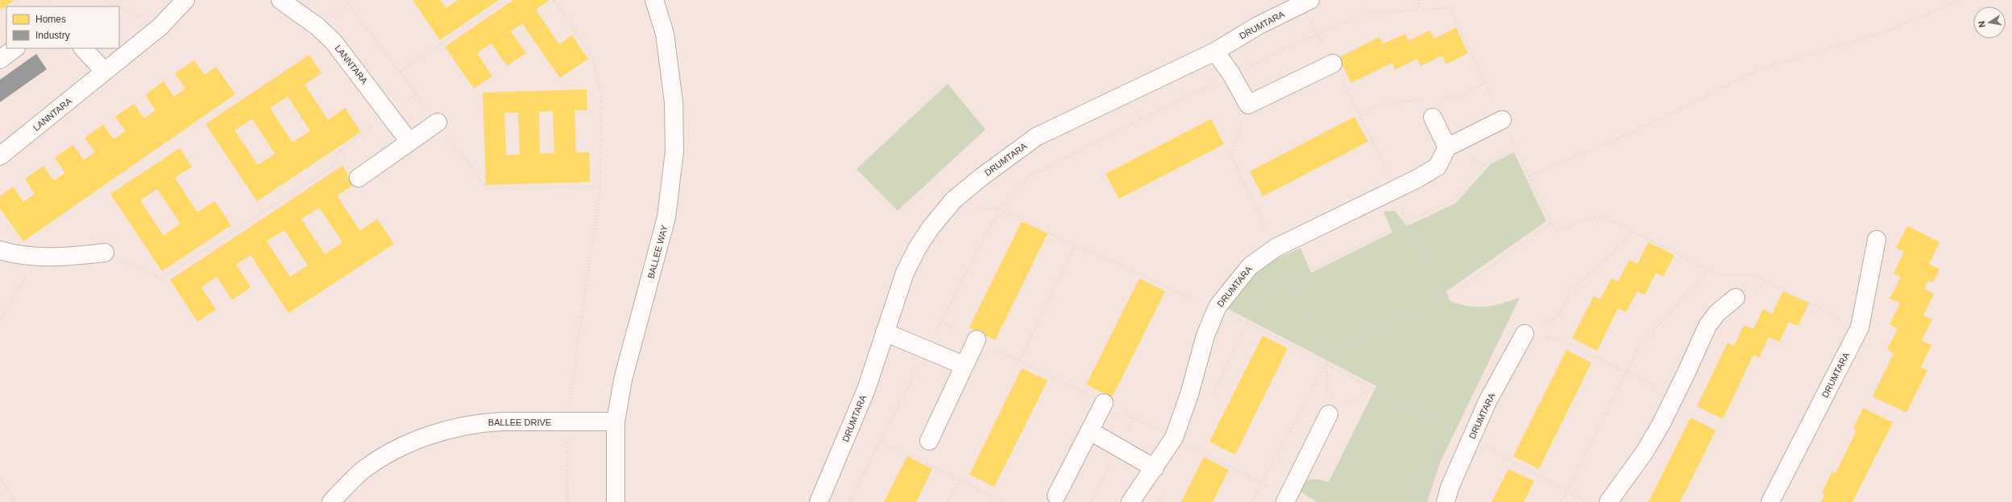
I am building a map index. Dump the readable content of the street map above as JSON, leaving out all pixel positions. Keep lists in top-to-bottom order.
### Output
{
  "streets": {
    "street": [
      "DRUMTARA",
      "LANNTARA",
      "BALLEE WAY",
      "BALLEE DRIVE"
    ]
  },
  "crossings": [
    ["BALLEE WAY", "BALLEE DRIVE"]
  ],
  "legend": ["Homes", "Industry"],
  "north": "left"
}
